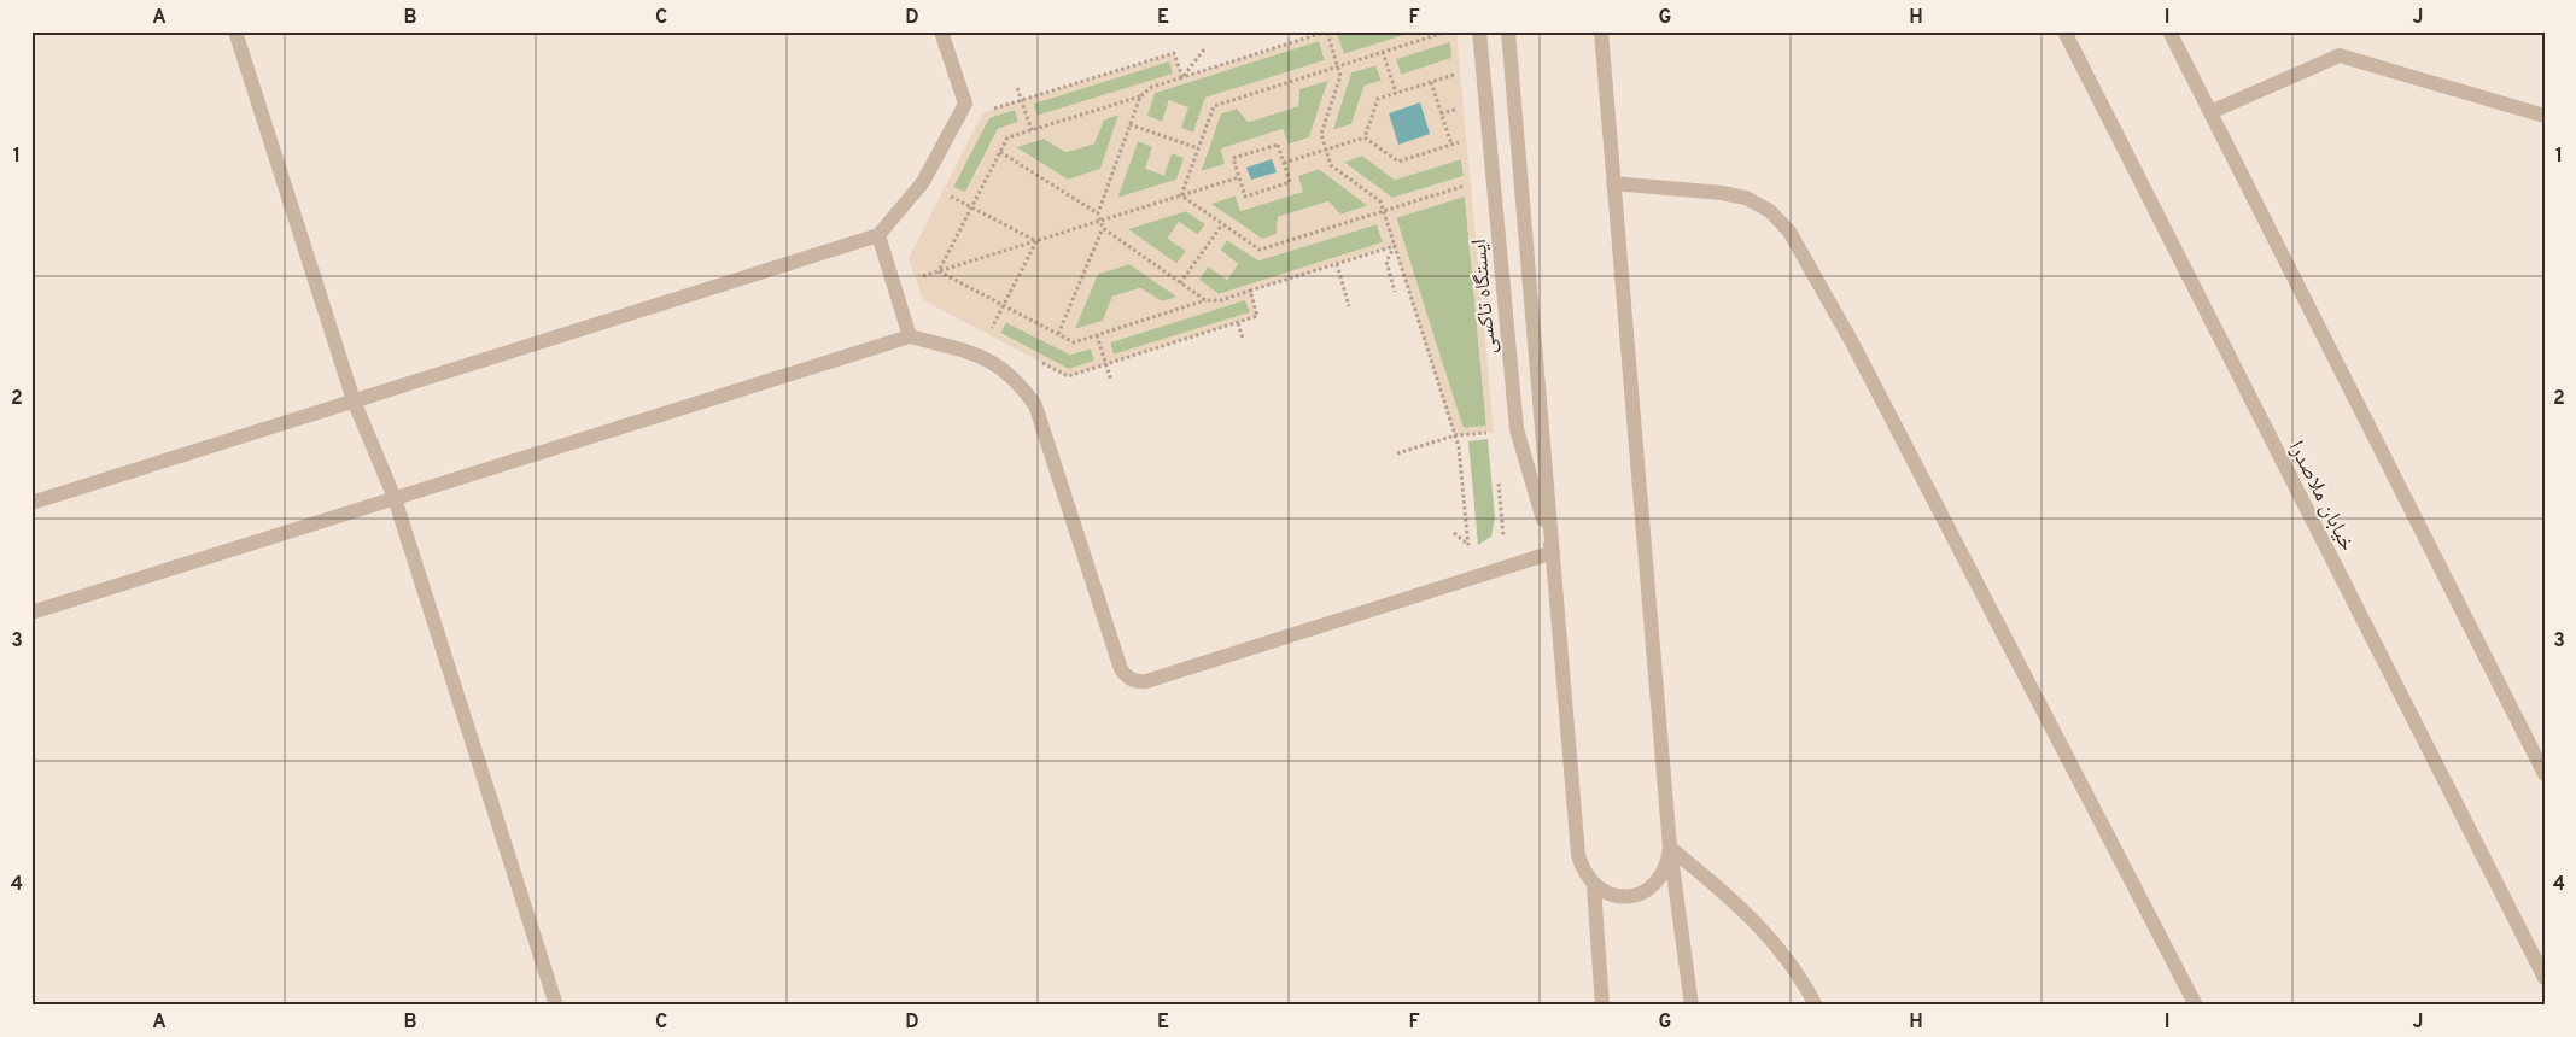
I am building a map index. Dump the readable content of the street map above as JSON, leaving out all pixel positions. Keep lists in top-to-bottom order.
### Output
{
  "streets": {
    "street": ["ایستگاه تاکسی", "خیابان ملاصدرا"]
  },
  "grid": {
    "columns": [
      "A",
      "B",
      "C",
      "D",
      "E",
      "F",
      "G",
      "H",
      "I",
      "J"
    ],
    "rows": [
      "1",
      "2",
      "3",
      "4"
    ]
  }
}
